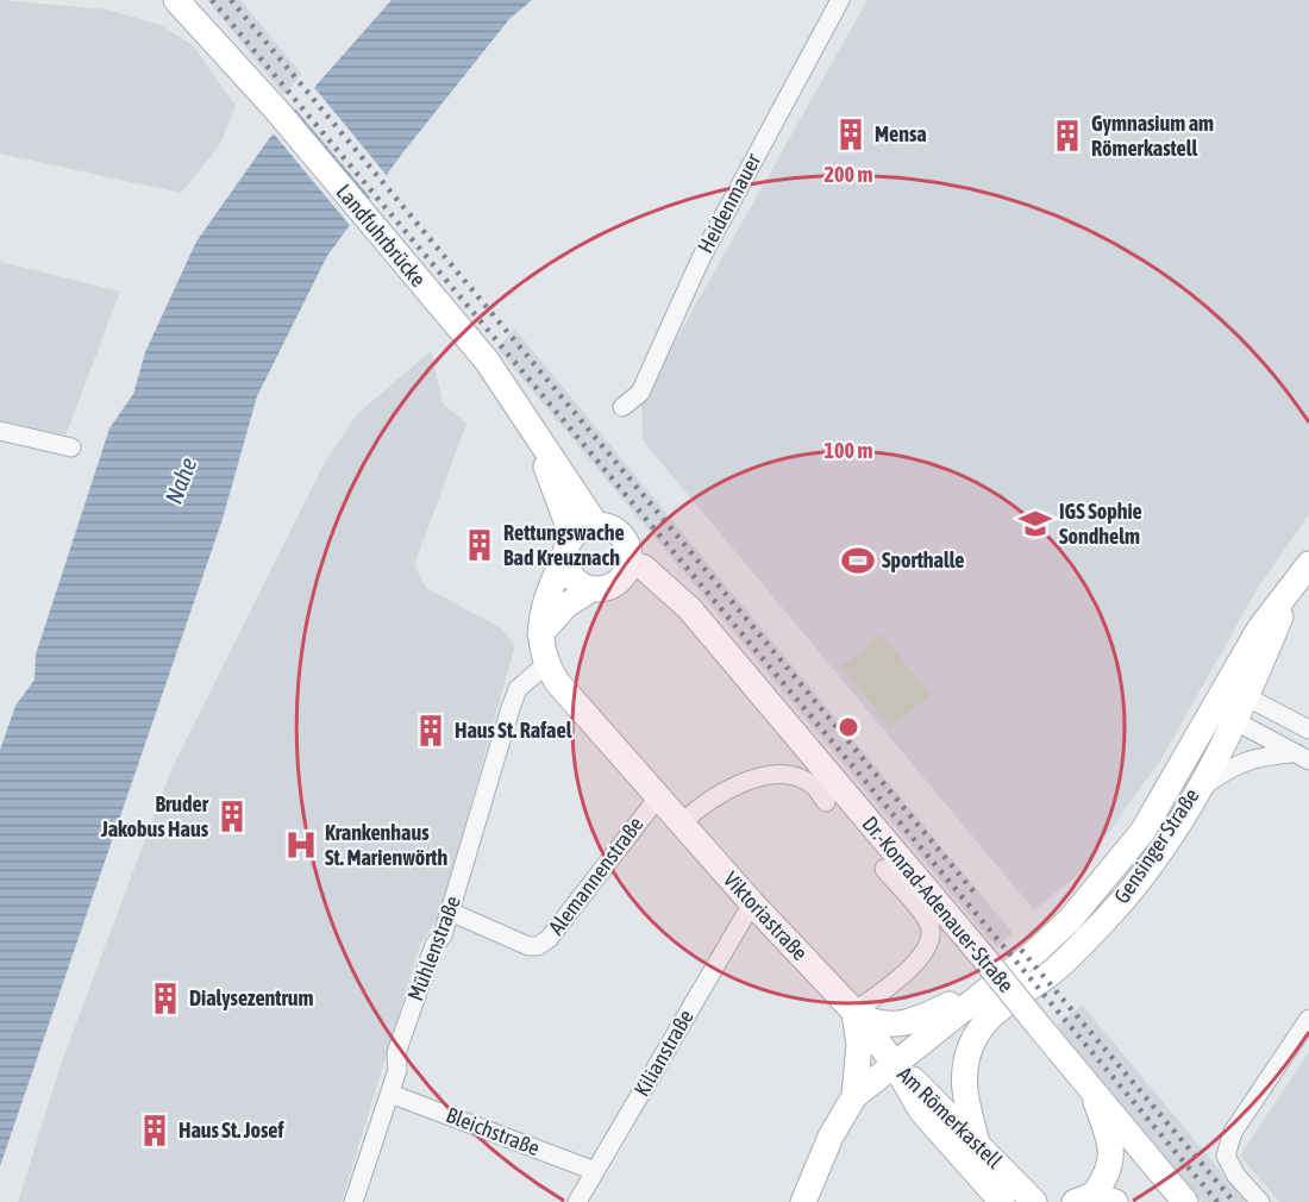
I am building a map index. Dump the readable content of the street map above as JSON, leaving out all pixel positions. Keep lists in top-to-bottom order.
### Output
{
  "streets": {
    "street": [
      "Heidenmauer",
      "Landfuhrbrücke",
      "Gensinger Straße",
      "Alemannenstraße",
      "Dr.-Konrad-Adenauer-Straße",
      "Viktoriastraße",
      "Mühlenstraße",
      "Kilianstraße",
      "Am Römerkastell",
      "Bleichstraße"
    ]
  },
  "crossings": [
    ["Gensinger Straße", "Viktoriastraße"],
    ["Gensinger Straße", "Am Römerkastell"],
    ["Alemannenstraße", "Viktoriastraße"],
    ["Alemannenstraße", "Mühlenstraße"],
    ["Dr.-Konrad-Adenauer-Straße", "Viktoriastraße"],
    ["Viktoriastraße", "Mühlenstraße"],
    ["Viktoriastraße", "Kilianstraße"],
    ["Viktoriastraße", "Am Römerkastell"],
    ["Mühlenstraße", "Bleichstraße"],
    ["Kilianstraße", "Bleichstraße"]
  ],
  "water": ["Nahe"],
  "places": {
    "building": [
      "Mensa",
      "Gymnasium am Römerkastell",
      "Rettungswache Bad Kreuznach",
      "Haus St. Rafael",
      "Bruder Jakobus Haus",
      "Dialysezentrum",
      "Haus St. Josef"
    ],
    "school or university": ["IGS Sophie Sondhelm"],
    "sports": ["Sporthalle"],
    "hospital": ["Krankenhaus St. Marienwörth"]
  },
  "rings": ["200 m", "100 m"]
}
